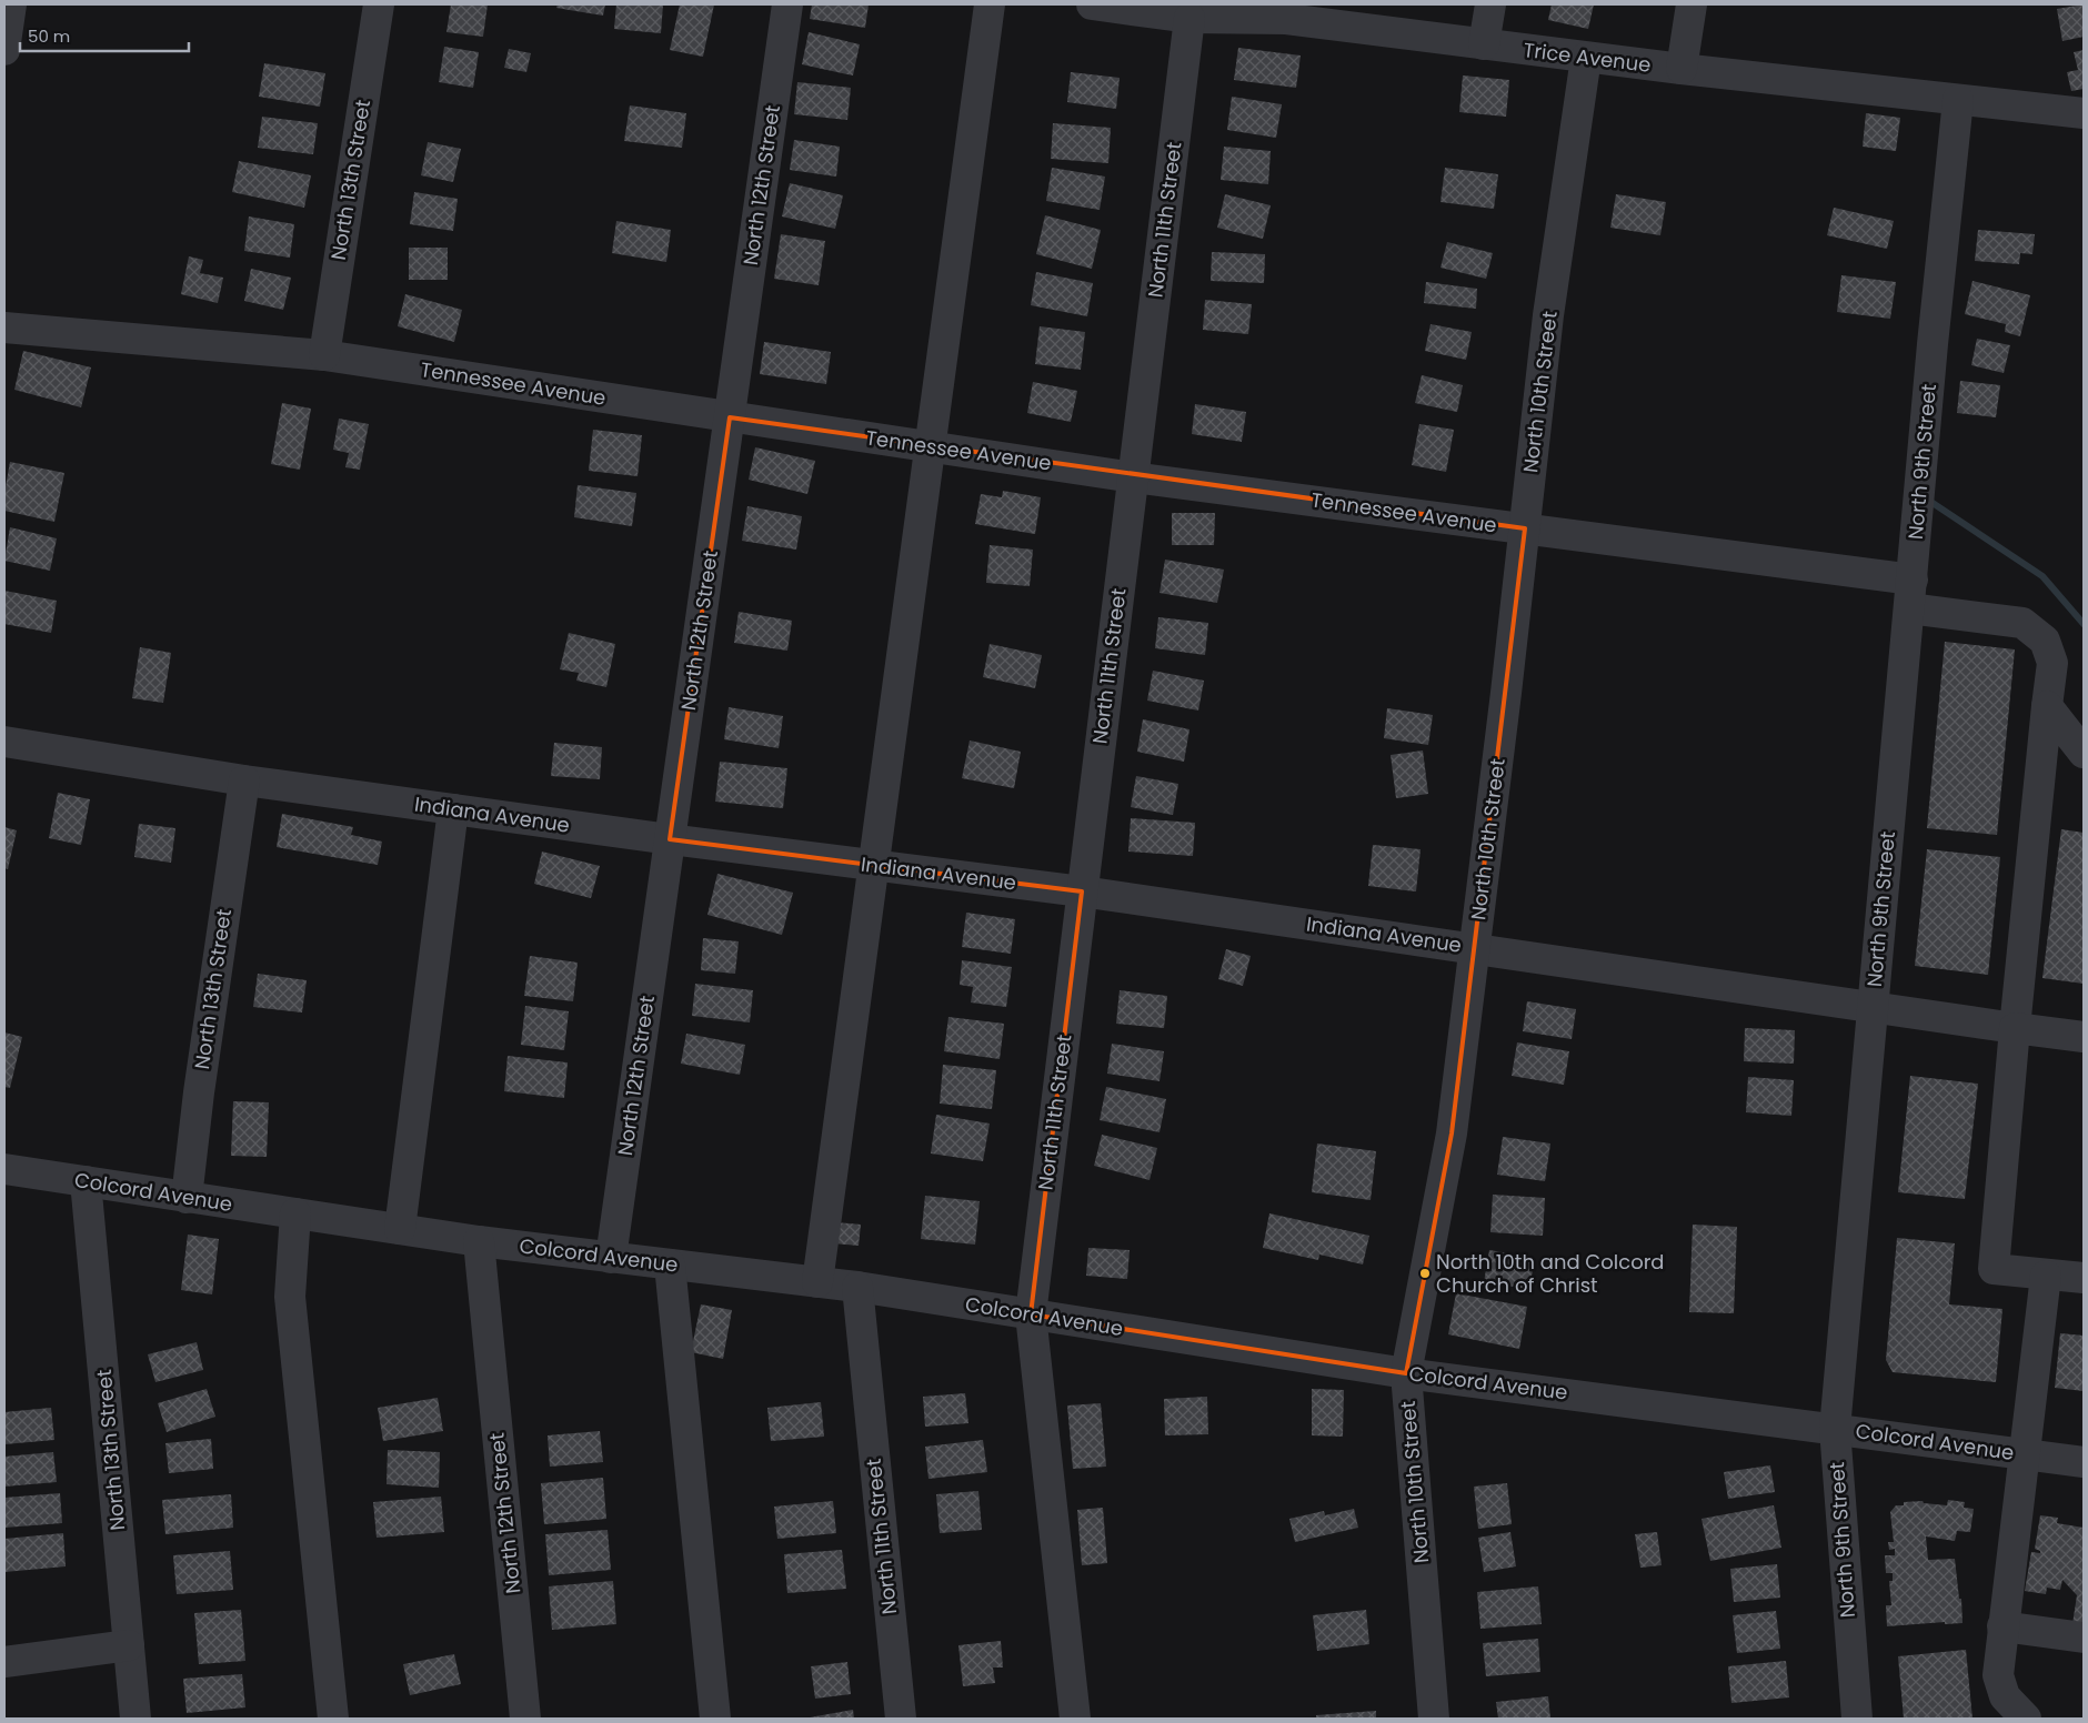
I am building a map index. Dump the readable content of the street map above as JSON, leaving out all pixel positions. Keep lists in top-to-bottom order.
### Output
{
  "streets": {
    "street": [
      "Trice Avenue",
      "North 13th Street",
      "North 12th Street",
      "North 11th Street",
      "Tennessee Avenue",
      "North 10th Street",
      "North 9th Street",
      "Indiana Avenue",
      "Colcord Avenue"
    ]
  },
  "crossings": [
    ["Trice Avenue", "North 11th Street"],
    ["Trice Avenue", "North 10th Street"],
    ["Trice Avenue", "North 9th Street"],
    ["North 13th Street", "Tennessee Avenue"],
    ["North 13th Street", "Indiana Avenue"],
    ["North 13th Street", "Colcord Avenue"],
    ["North 12th Street", "Tennessee Avenue"],
    ["North 12th Street", "Indiana Avenue"],
    ["North 12th Street", "Colcord Avenue"],
    ["North 11th Street", "Tennessee Avenue"],
    ["North 11th Street", "Indiana Avenue"],
    ["North 11th Street", "Colcord Avenue"],
    ["Tennessee Avenue", "North 10th Street"],
    ["Tennessee Avenue", "North 9th Street"],
    ["Tennessee Avenue", "Indiana Avenue"],
    ["North 10th Street", "Indiana Avenue"],
    ["North 10th Street", "Colcord Avenue"],
    ["North 9th Street", "Indiana Avenue"],
    ["North 9th Street", "Colcord Avenue"]
  ],
  "places": ["North 10th and Colcord Church of Christ"],
  "scale_bar": "50 m"
}
